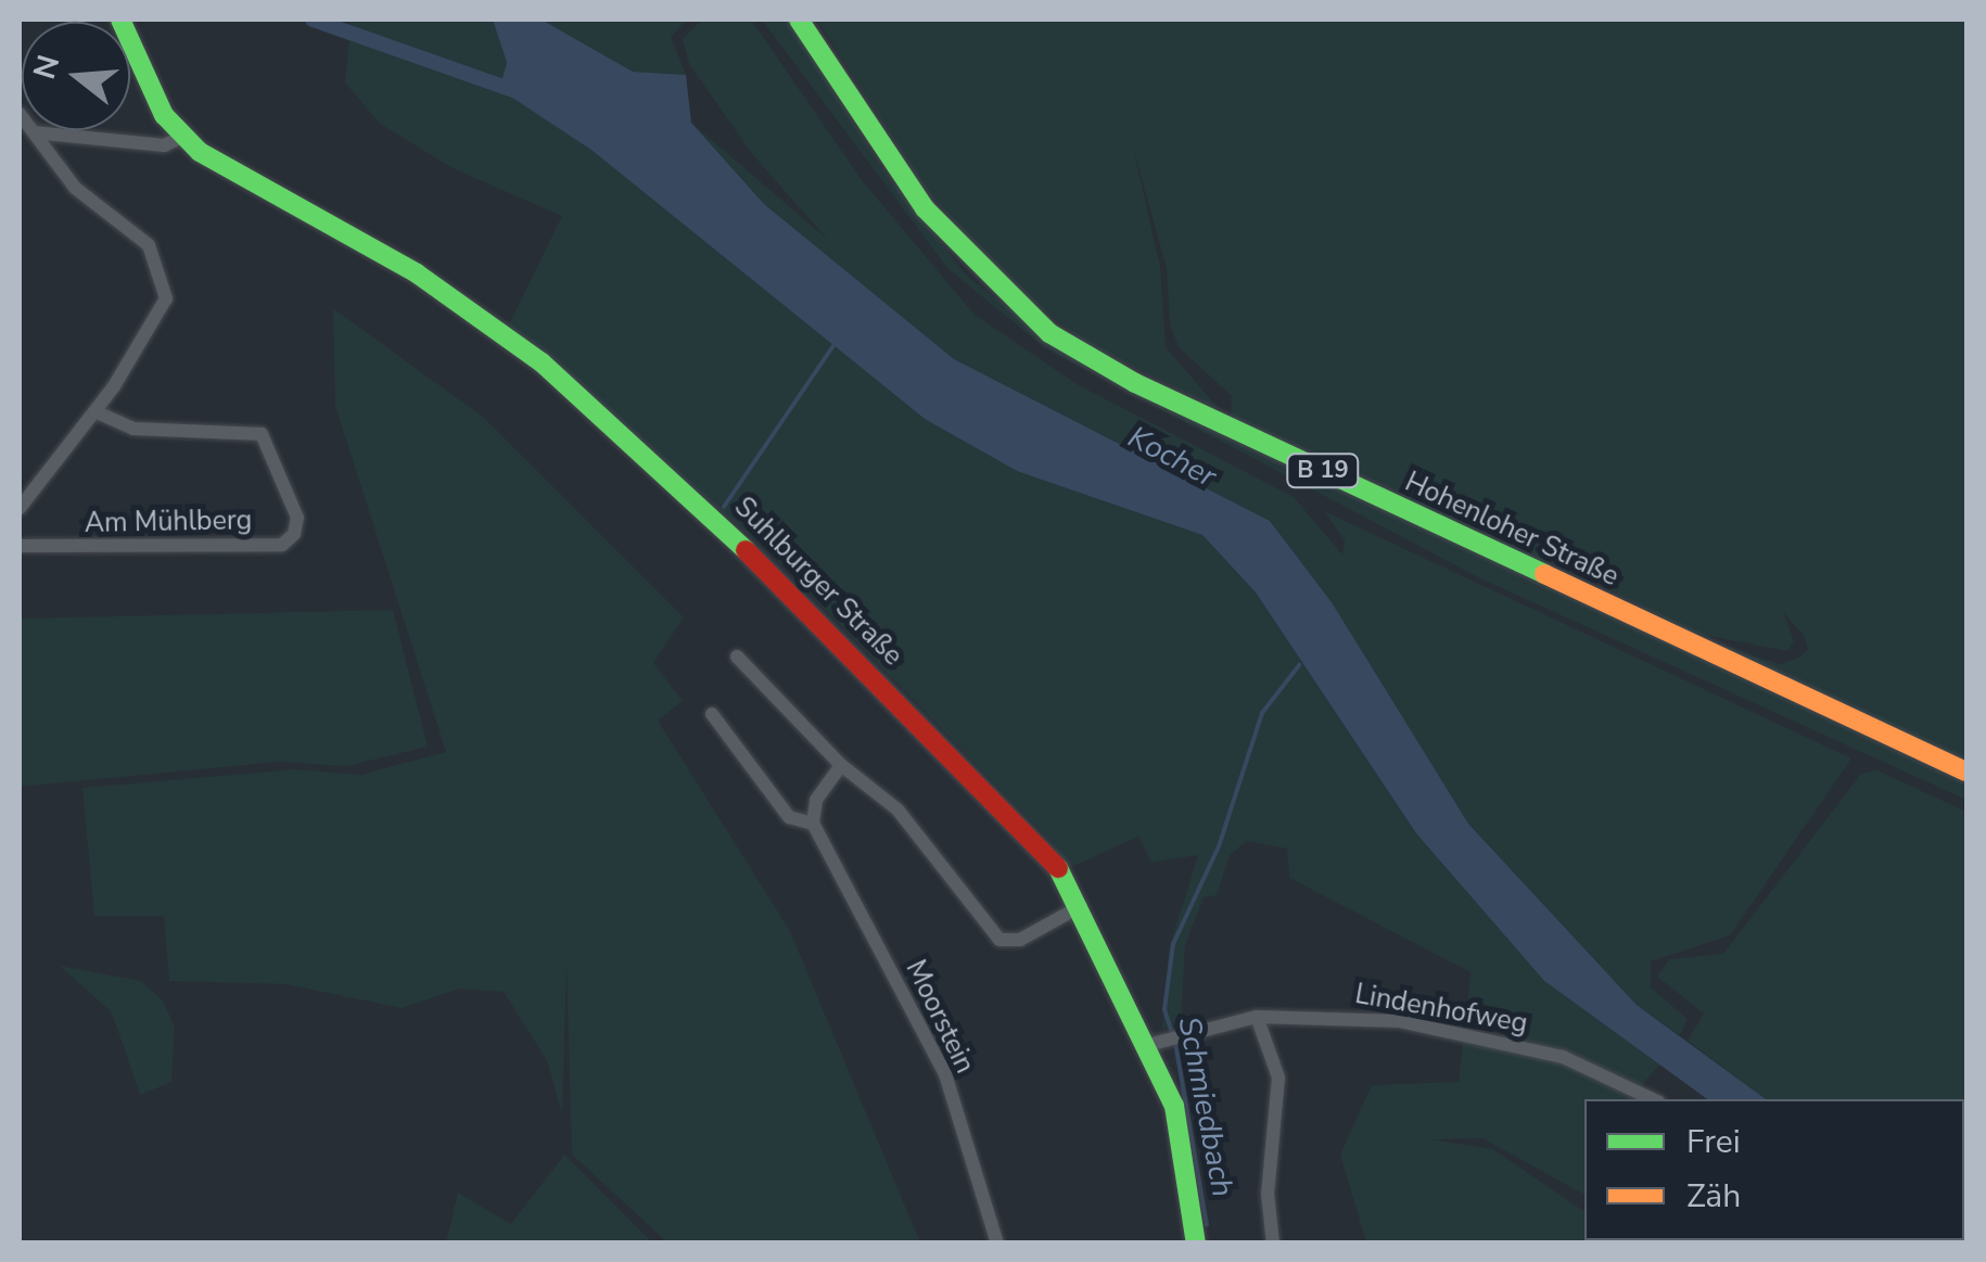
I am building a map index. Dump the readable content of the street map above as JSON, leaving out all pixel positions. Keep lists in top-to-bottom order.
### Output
{
  "streets": {
    "street": [
      "B 19",
      "Am Mühlberg",
      "Hohenloher Straße",
      "Suhlburger Straße",
      "Lindenhofweg",
      "Moorstein"
    ]
  },
  "crossings": [
    ["Suhlburger Straße", "Lindenhofweg"]
  ],
  "water": ["Kocher", "Schmiedbach"],
  "legend": ["Frei", "Zäh"],
  "north": "left"
}
